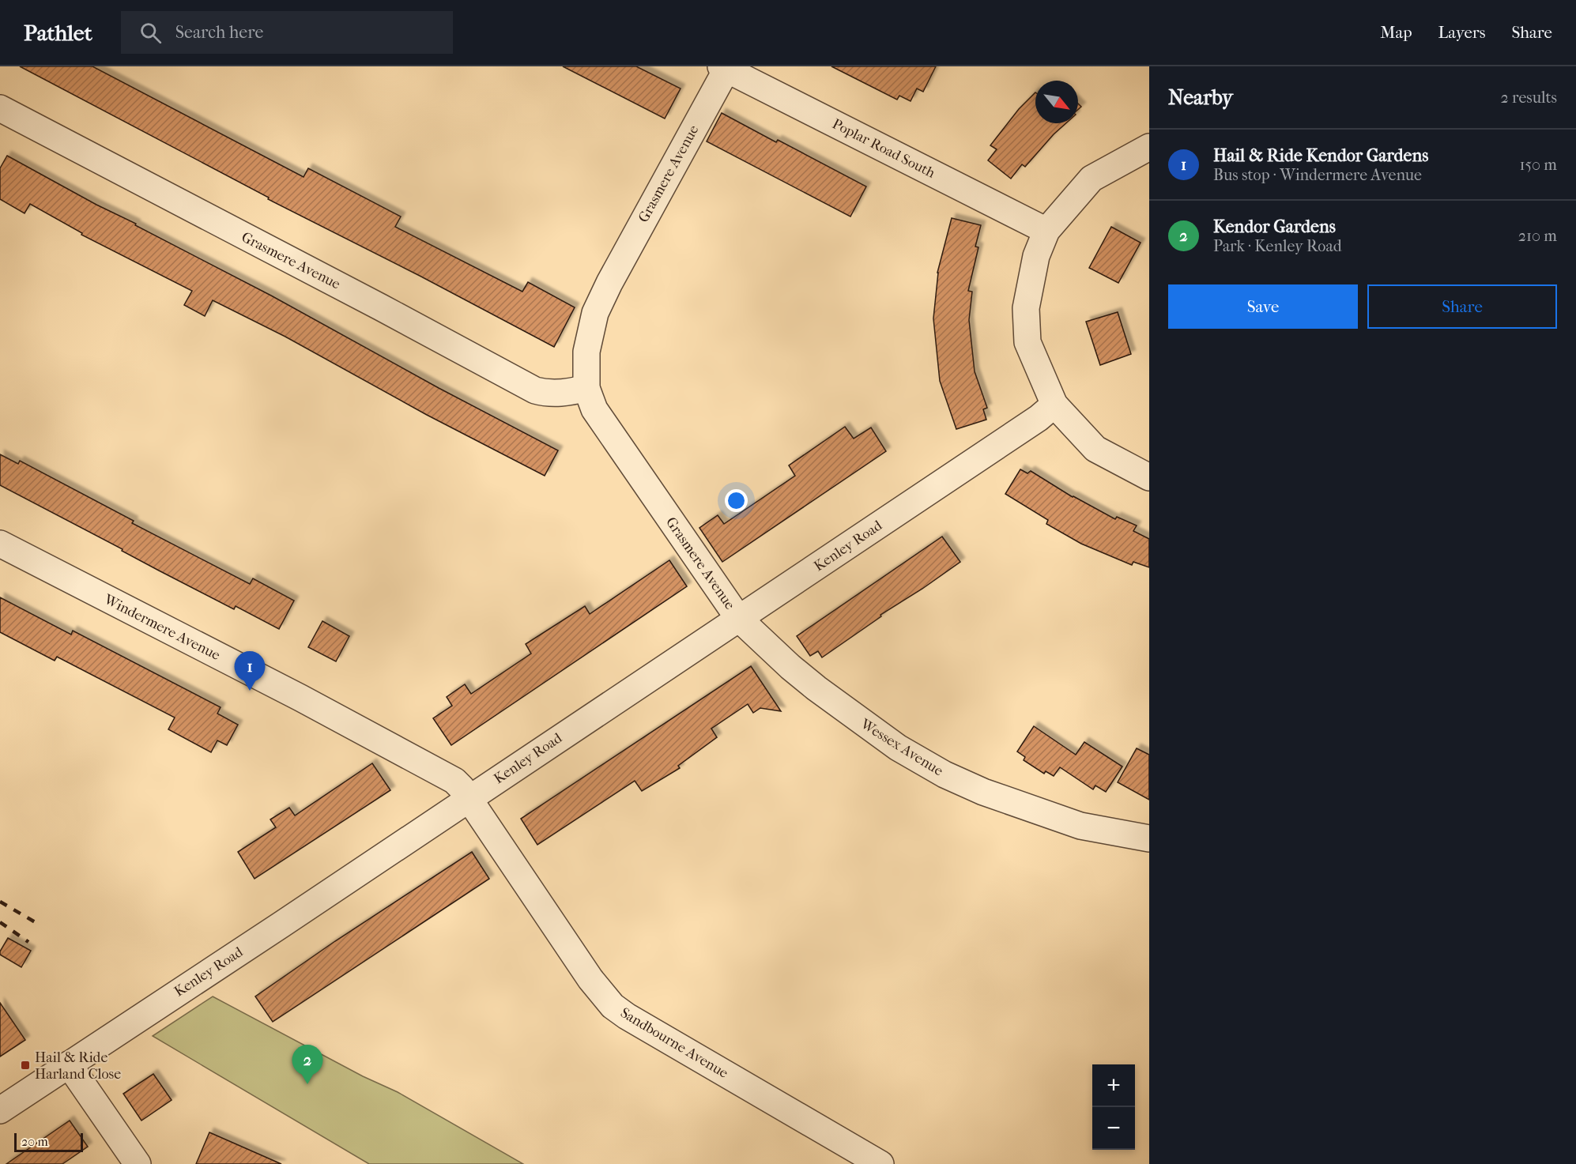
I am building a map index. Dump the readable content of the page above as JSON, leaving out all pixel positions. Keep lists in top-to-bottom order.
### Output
{
  "streets": {
    "street": [
      "Poplar Road South",
      "Grasmere Avenue",
      "Kenley Road",
      "Windermere Avenue",
      "Wessex Avenue",
      "Sandbourne Avenue"
    ]
  },
  "crossings": [
    ["Poplar Road South", "Grasmere Avenue"],
    ["Grasmere Avenue", "Kenley Road"],
    ["Grasmere Avenue", "Wessex Avenue"],
    ["Kenley Road", "Windermere Avenue"],
    ["Kenley Road", "Wessex Avenue"],
    ["Kenley Road", "Sandbourne Avenue"],
    ["Windermere Avenue", "Sandbourne Avenue"]
  ],
  "places": {
    "transit": ["Hail & Ride Harland Close"]
  },
  "scale_bar": "20 m",
  "north": "bottom right",
  "page": {
    "header": "Pathlet",
    "search": "Search here",
    "nav": ["Map", "Layers", "Share"],
    "heading": ["Nearby", "2 results"],
    "list": [
      {
        "mark": "1",
        "name": "Hail & Ride Kendor Gardens",
        "note": "Bus stop · Windermere Avenue",
        "value": "150 m"
      },
      {
        "mark": "2",
        "name": "Kendor Gardens",
        "note": "Park · Kenley Road",
        "value": "210 m"
      }
    ],
    "buttons": ["Save", "Share"],
    "pins": ["1", "2"],
    "map_buttons": ["+", "−"],
    "scale": "20 m"
  }
}
